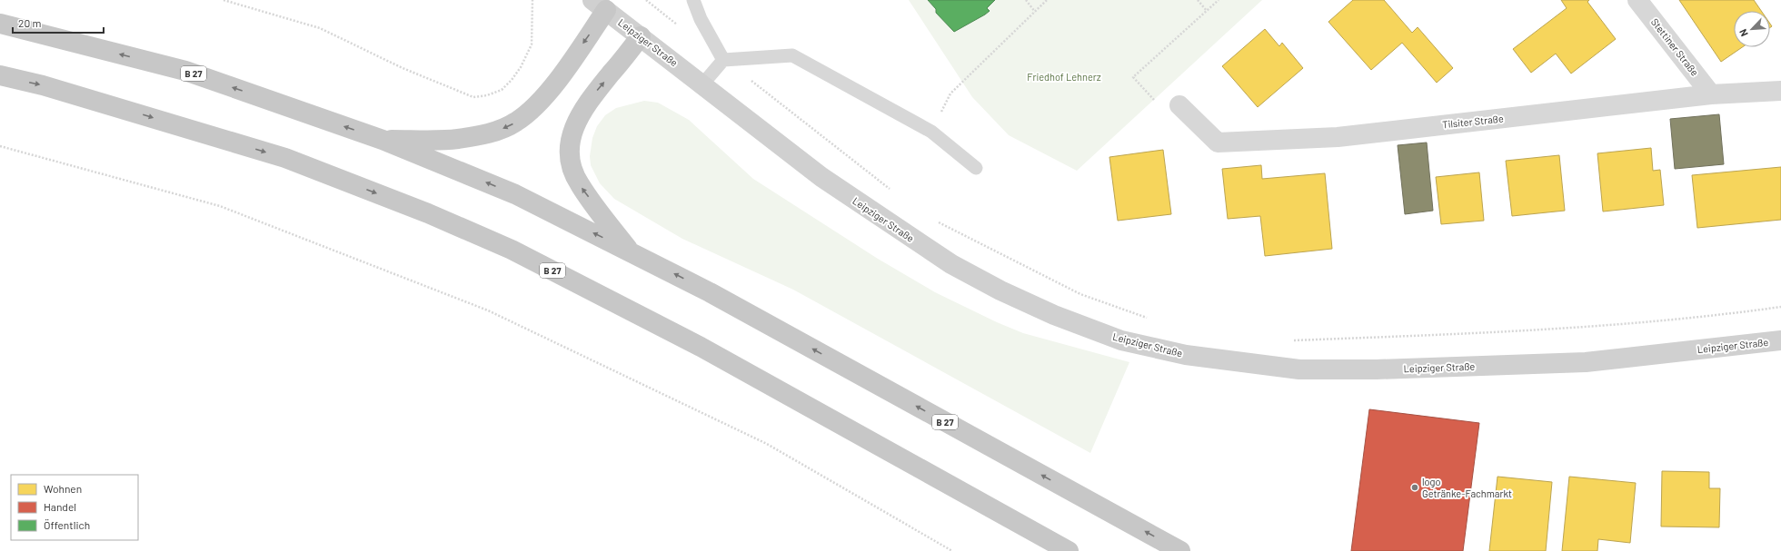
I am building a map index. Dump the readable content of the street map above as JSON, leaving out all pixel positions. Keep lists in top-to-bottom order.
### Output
{
  "streets": {
    "highway": ["B 27"],
    "main road": ["Leipziger Straße"],
    "street": ["Stettiner Straße", "Tilsiter Straße"]
  },
  "crossings": [
    ["Stettiner Straße", "Tilsiter Straße"]
  ],
  "parks": ["Friedhof Lehnerz"],
  "places": ["logo Getränke-Fachmarkt"],
  "legend": ["Wohnen", "Handel", "Öffentlich"],
  "scale_bar": "20 m",
  "north": "bottom left"
}
